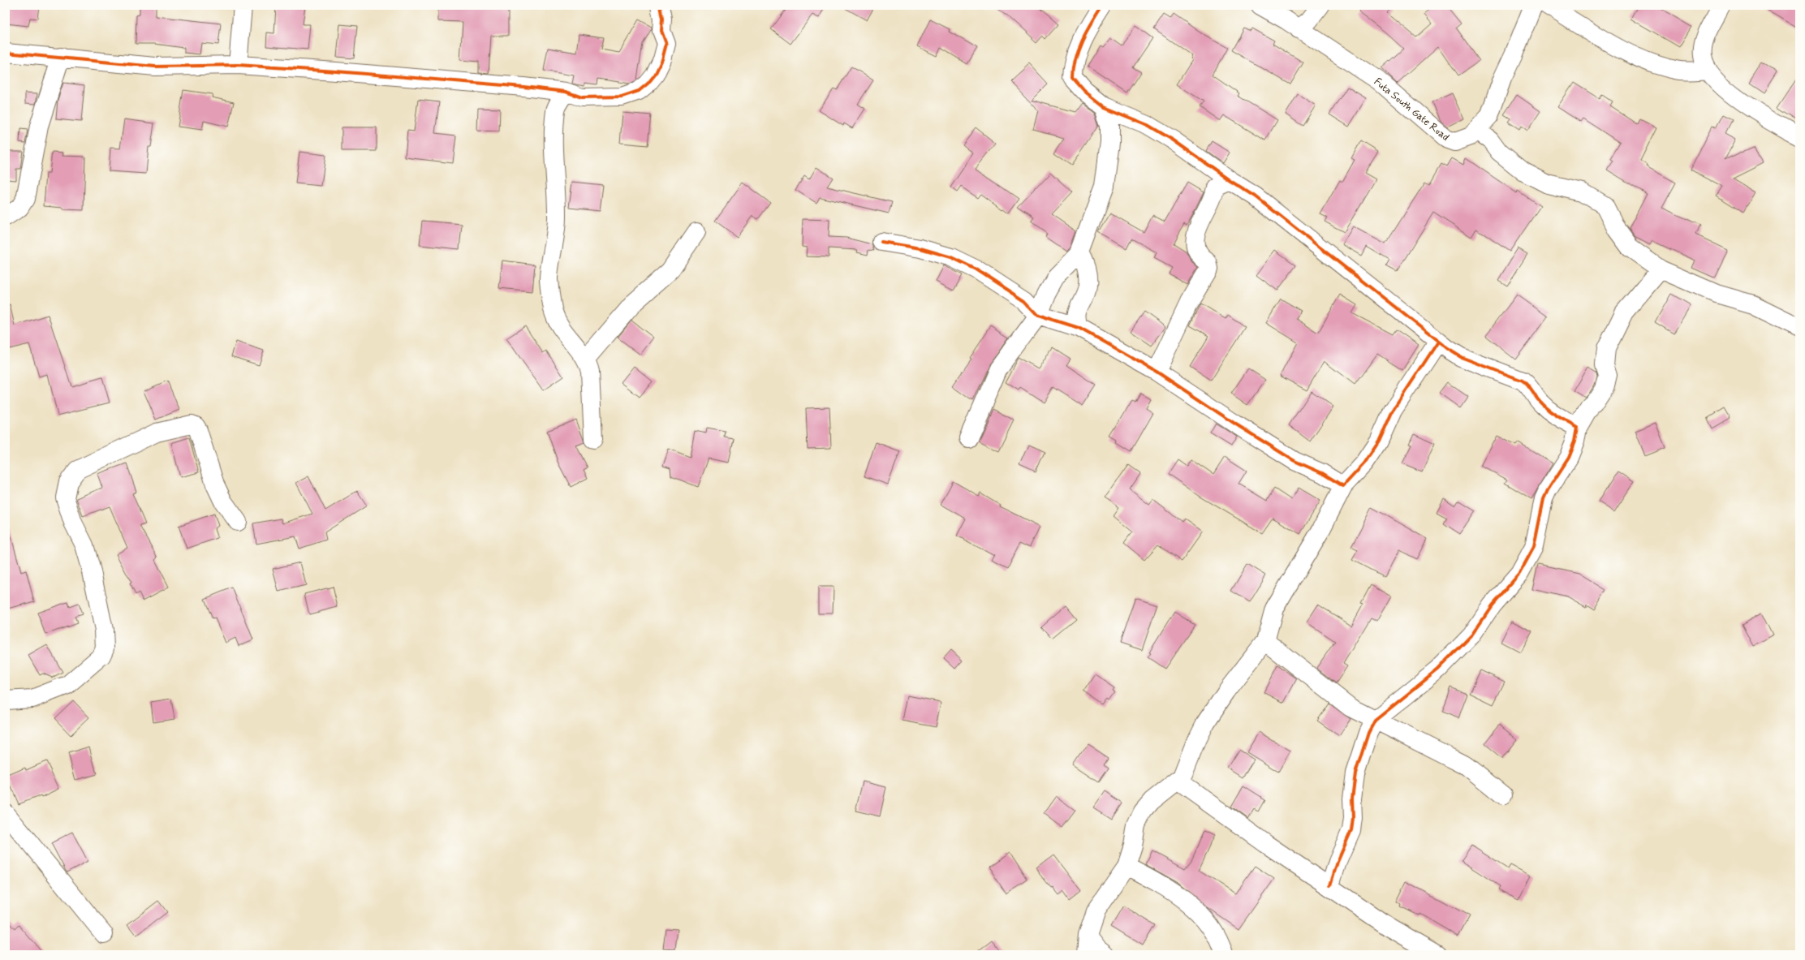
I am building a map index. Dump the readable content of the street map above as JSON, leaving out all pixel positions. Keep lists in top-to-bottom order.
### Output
{
  "streets": {
    "street": ["Futa South Gate Road"]
  }
}
